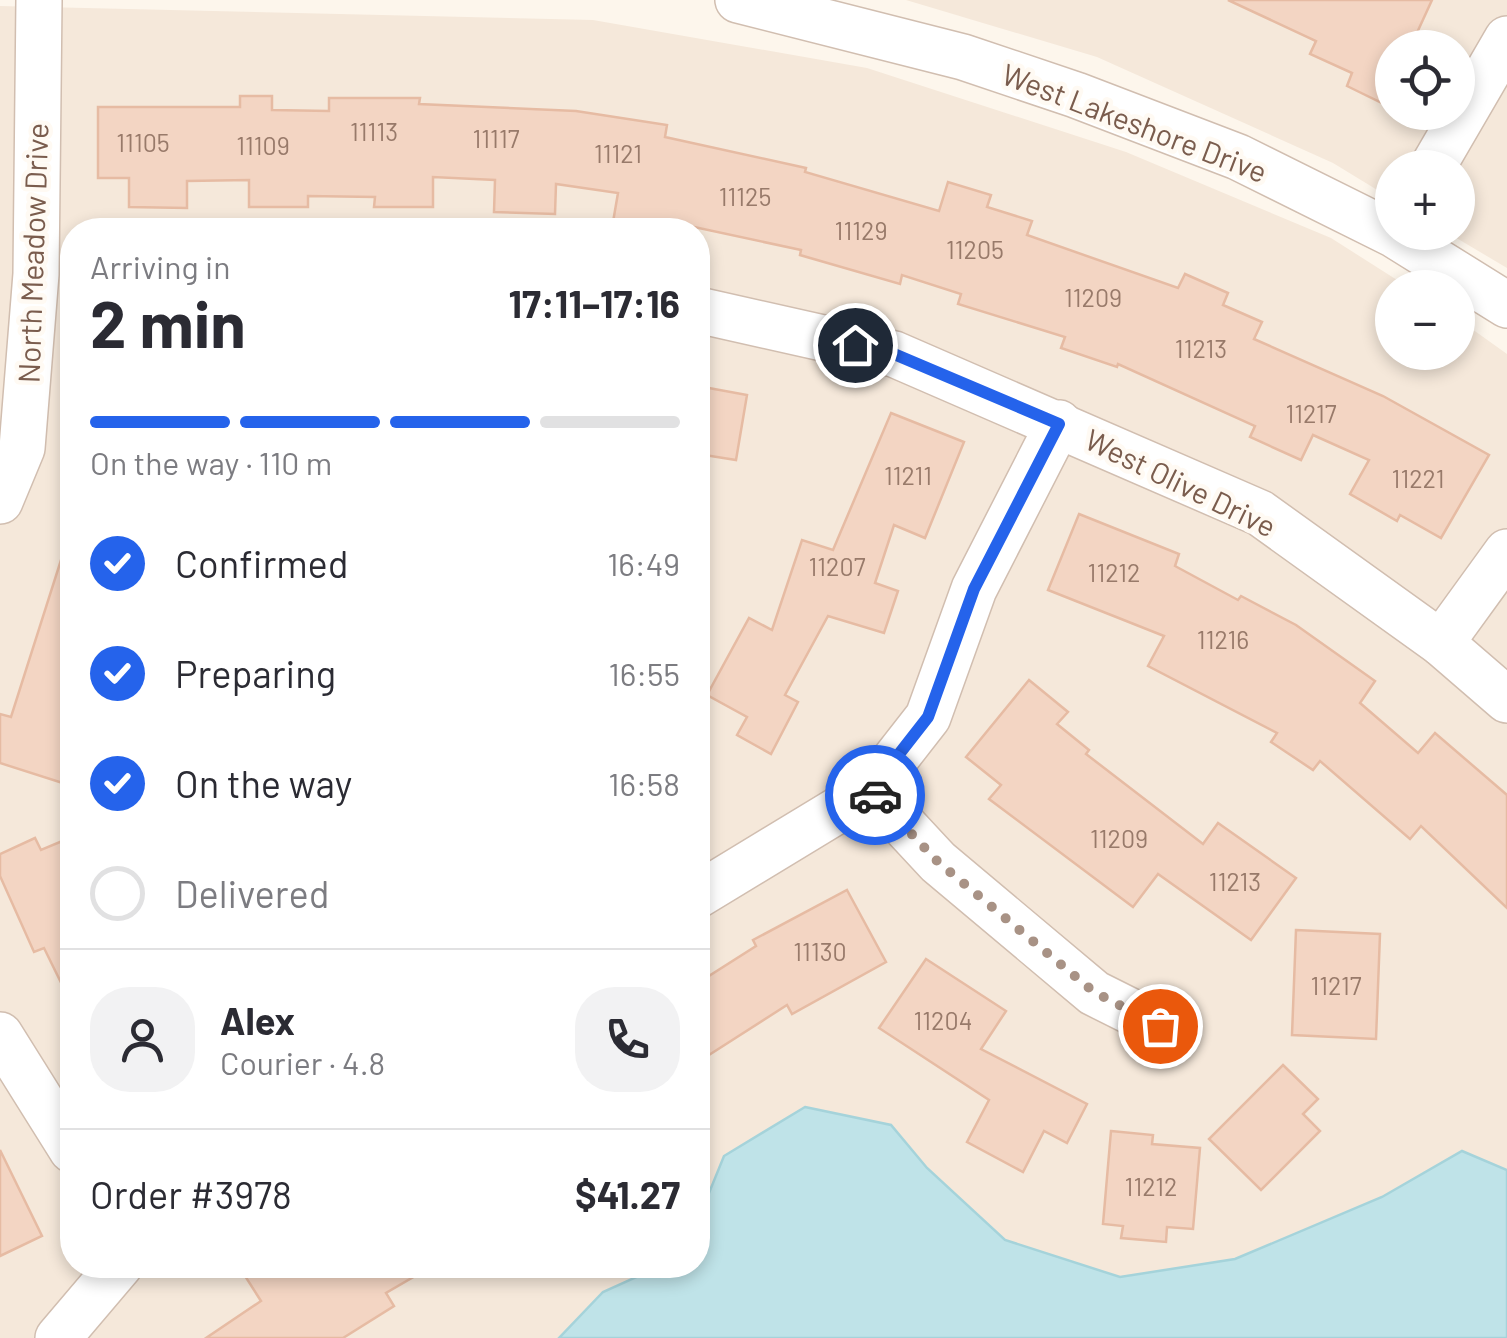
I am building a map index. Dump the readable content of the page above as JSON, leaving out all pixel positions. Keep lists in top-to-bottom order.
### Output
{
  "streets": {
    "street": ["West Lakeshore Drive", "North Meadow Drive", "West Olive Drive"]
  },
  "house_numbers": [
    "11113",
    "11117",
    "11105",
    "11109",
    "11121",
    "11125",
    "11129",
    "11205",
    "11209",
    "11213",
    "11217",
    "11211",
    "11221",
    "11207",
    "11212",
    "11216",
    "11209",
    "11213",
    "11130",
    "11217",
    "11204",
    "11212"
  ],
  "page": {
    "map_buttons": ["+", "−"],
    "heading": ["2 min", "Arriving in", "17:11–17:16"],
    "panel": [
      "Alex",
      "Courier · 4.8",
      "Order #3978",
      "$41.27"
    ],
    "bar": "On the way · 110 m",
    "list": [
      ["Confirmed", "16:49"],
      ["Preparing", "16:55"],
      ["On the way", "16:58"],
      "Delivered"
    ]
  }
}
